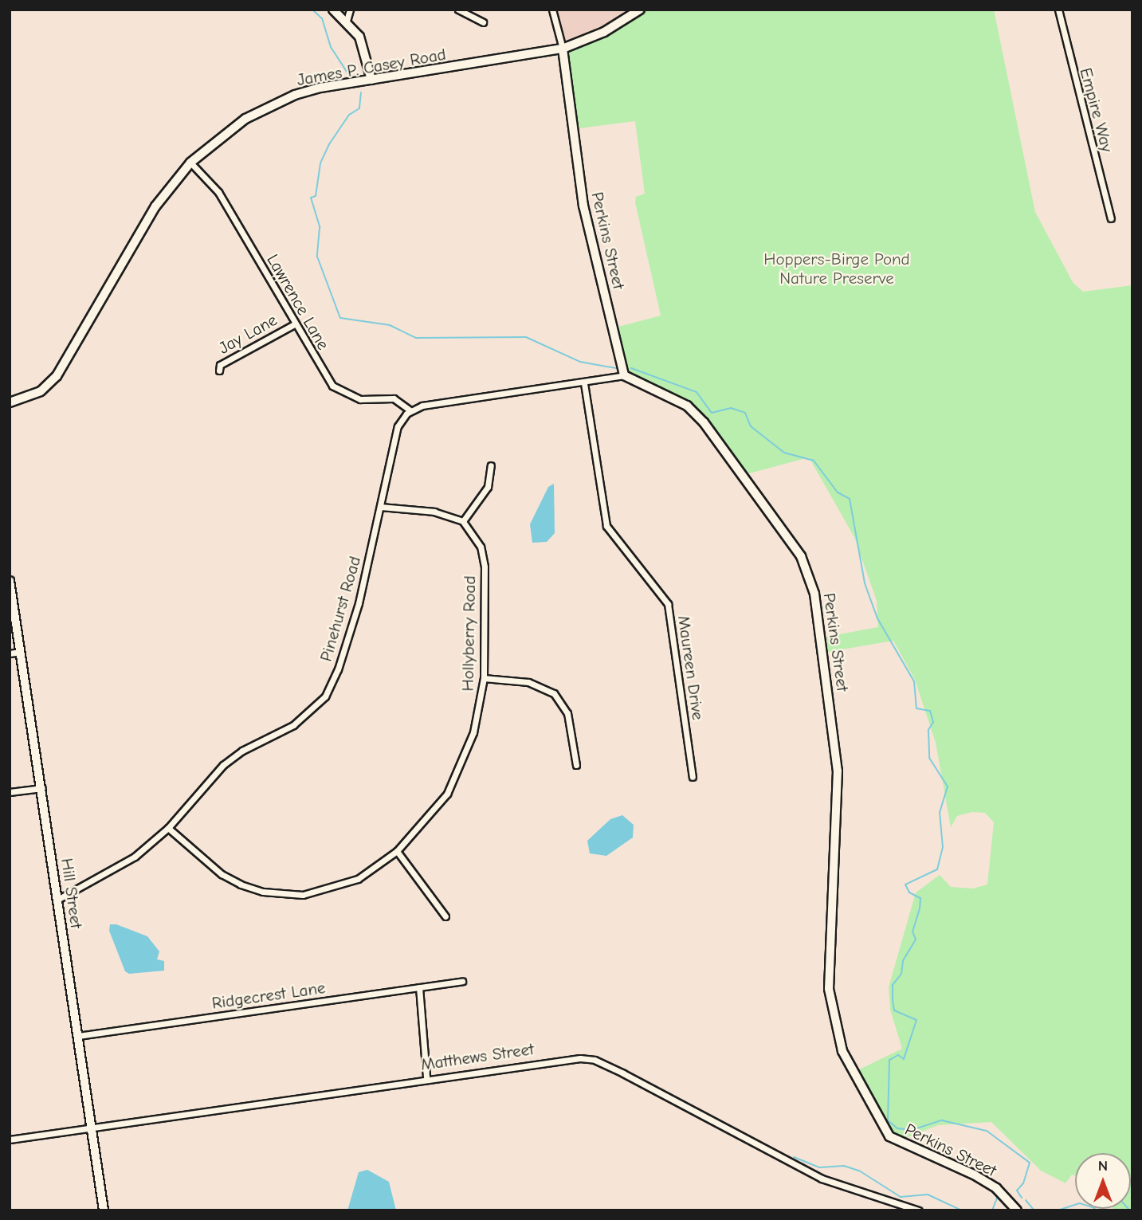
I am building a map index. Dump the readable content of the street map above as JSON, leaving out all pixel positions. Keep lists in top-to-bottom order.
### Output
{
  "streets": {
    "street": [
      "James P. Casey Road",
      "Empire Way",
      "Perkins Street",
      "Lawrence Lane",
      "Jay Lane",
      "Pinehurst Road",
      "Hollyberry Road",
      "Maureen Drive",
      "Hill Street",
      "Ridgecrest Lane",
      "Matthews Street"
    ]
  },
  "crossings": [
    ["James P. Casey Road", "Perkins Street"],
    ["James P. Casey Road", "Lawrence Lane"],
    ["Lawrence Lane", "Jay Lane"],
    ["Lawrence Lane", "Pinehurst Road"],
    ["Pinehurst Road", "Hollyberry Road"],
    ["Pinehurst Road", "Hill Street"],
    ["Hill Street", "Ridgecrest Lane"],
    ["Hill Street", "Matthews Street"]
  ],
  "parks": ["Hoppers-Birge Pond Nature Preserve"],
  "north": "top"
}
